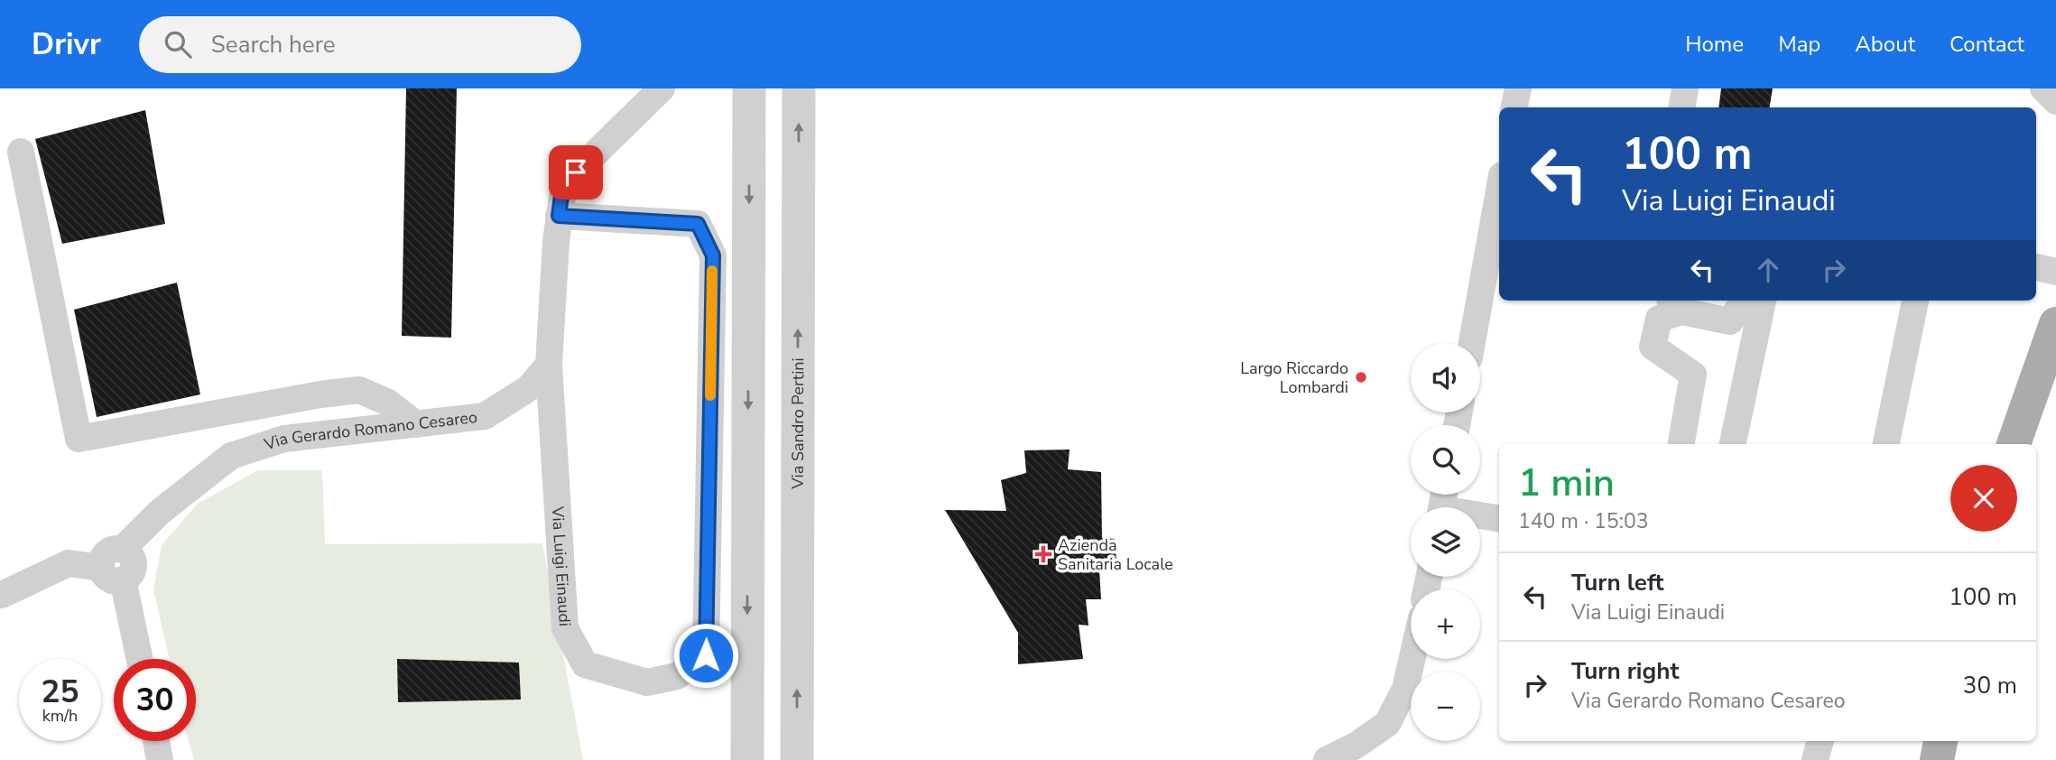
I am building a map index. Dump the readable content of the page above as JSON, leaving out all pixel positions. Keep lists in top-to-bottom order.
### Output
{
  "streets": {
    "street": ["Via Sandro Pertini", "Via Gerardo Romano Cesareo", "Via Luigi Einaudi"]
  },
  "crossings": [
    ["Via Gerardo Romano Cesareo", "Via Luigi Einaudi"]
  ],
  "places": {
    "other": ["Largo Riccardo Lombardi"],
    "health": ["Azienda Sanitaria Locale"]
  },
  "page": {
    "header": "Drivr",
    "search": "Search here",
    "nav": [
      "Home",
      "Map",
      "About",
      "Contact"
    ],
    "turn": ["100 m", "Via Luigi Einaudi"],
    "map_buttons": ["+", "−"],
    "heading": ["1 min", "140 m · 15:03"],
    "list": [
      {
        "name": "Turn left",
        "note": "Via Luigi Einaudi",
        "value": "100 m"
      },
      {
        "name": "Turn right",
        "note": "Via Gerardo Romano Cesareo",
        "value": "30 m"
      }
    ],
    "speed": "25 km/h",
    "limit": "30"
  }
}
